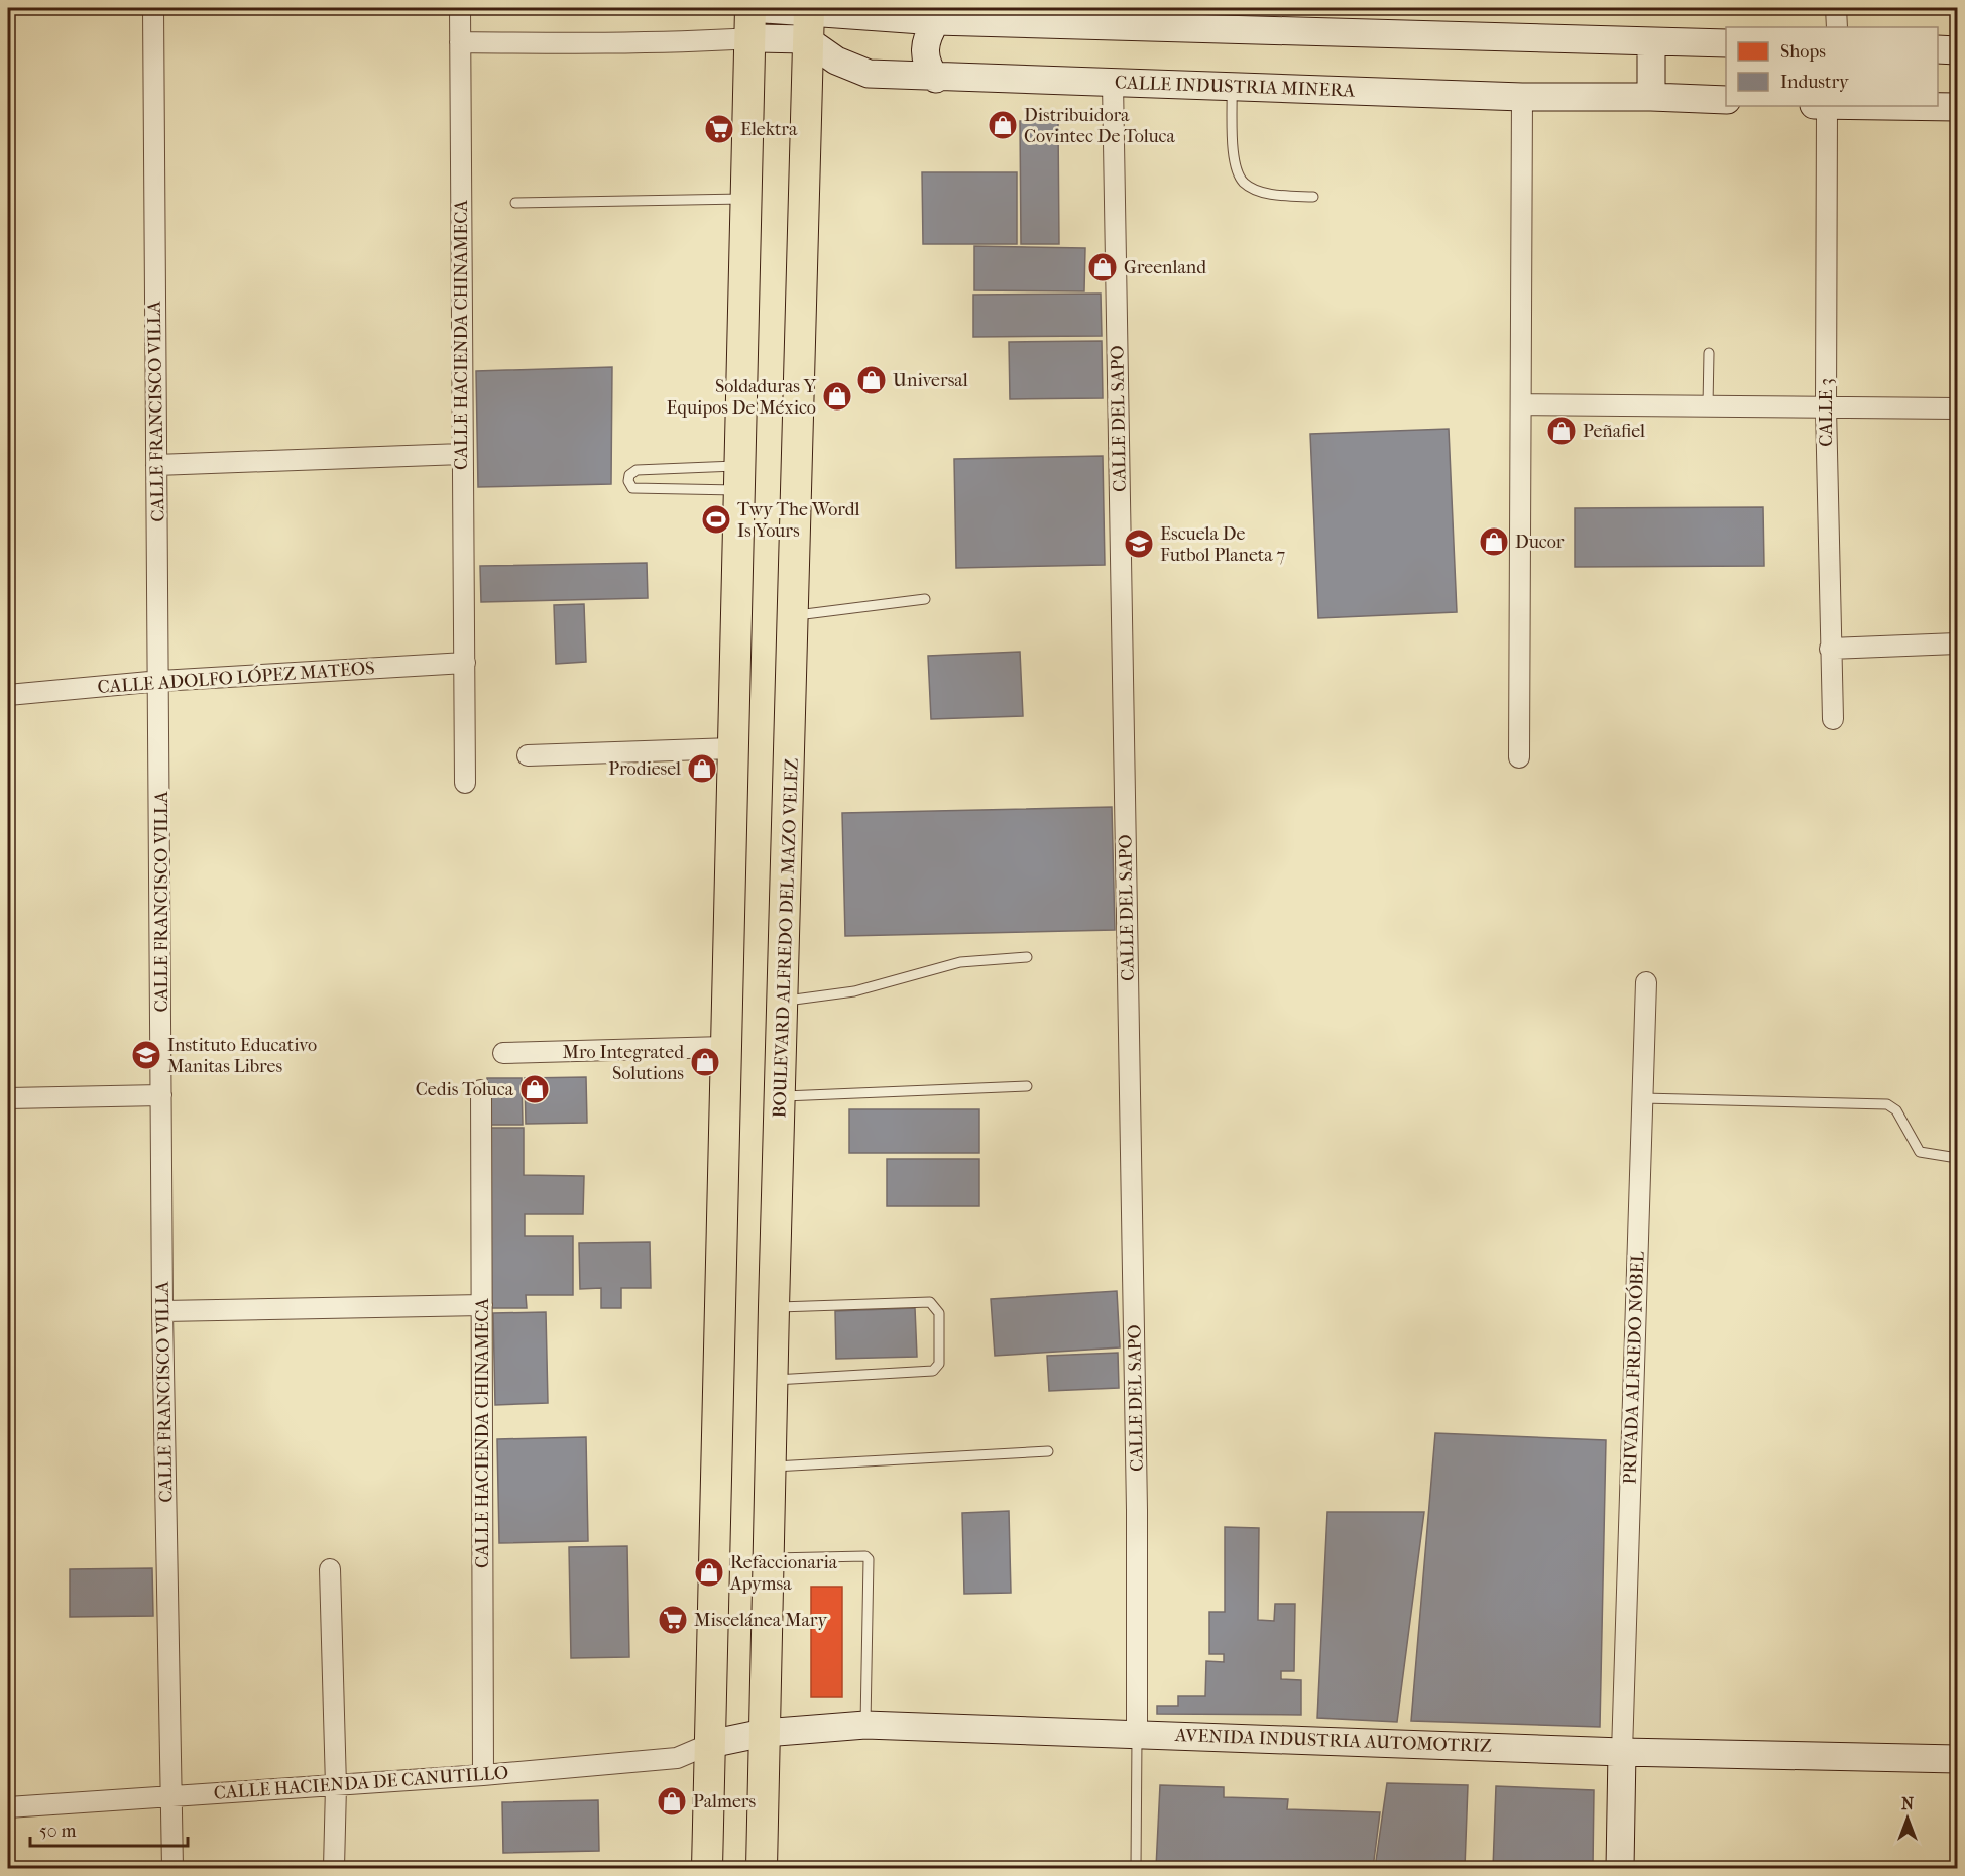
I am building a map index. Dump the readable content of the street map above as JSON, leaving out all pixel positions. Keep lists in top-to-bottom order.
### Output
{
  "streets": {
    "main road": ["CALLE INDUSTRIA MINERA", "BOULEVARD ALFREDO DEL MAZO VELEZ", "AVENIDA INDUSTRIA AUTOMOTRIZ"],
    "street": [
      "CALLE HACIENDA CHINAMECA",
      "CALLE FRANCISCO VILLA",
      "CALLE 3",
      "CALLE DEL SAPO",
      "CALLE ADOLFO LÓPEZ MATEOS",
      "PRIVADA ALFREDO NÓBEL",
      "CALLE HACIENDA DE CANUTILLO"
    ]
  },
  "crossings": [
    ["CALLE INDUSTRIA MINERA", "CALLE DEL SAPO"],
    ["CALLE INDUSTRIA MINERA", "BOULEVARD ALFREDO DEL MAZO VELEZ"],
    ["CALLE HACIENDA CHINAMECA", "CALLE ADOLFO LÓPEZ MATEOS"],
    ["CALLE HACIENDA CHINAMECA", "CALLE HACIENDA DE CANUTILLO"],
    ["CALLE FRANCISCO VILLA", "CALLE ADOLFO LÓPEZ MATEOS"],
    ["CALLE FRANCISCO VILLA", "CALLE HACIENDA DE CANUTILLO"],
    ["CALLE DEL SAPO", "AVENIDA INDUSTRIA AUTOMOTRIZ"],
    ["BOULEVARD ALFREDO DEL MAZO VELEZ", "AVENIDA INDUSTRIA AUTOMOTRIZ"],
    ["PRIVADA ALFREDO NÓBEL", "AVENIDA INDUSTRIA AUTOMOTRIZ"],
    ["AVENIDA INDUSTRIA AUTOMOTRIZ", "CALLE HACIENDA DE CANUTILLO"]
  ],
  "places": {
    "shop": [
      "Distribuidora Covintec De Toluca",
      "Greenland",
      "Universal",
      "Soldaduras Y Equipos De México",
      "Peñafiel",
      "Ducor",
      "Prodiesel",
      "Mro Integrated Solutions",
      "Cedis Toluca",
      "Refaccionaria Apymsa",
      "Palmers"
    ],
    "supermarket": ["Elektra", "Miscelánea Mary"],
    "sports": ["Twy The Wordl Is Yours"],
    "school or university": ["Escuela De Futbol Planeta 7", "Instituto Educativo Manitas Libres"]
  },
  "legend": ["Shops", "Industry"],
  "scale_bar": "50 m",
  "north": "top"
}
